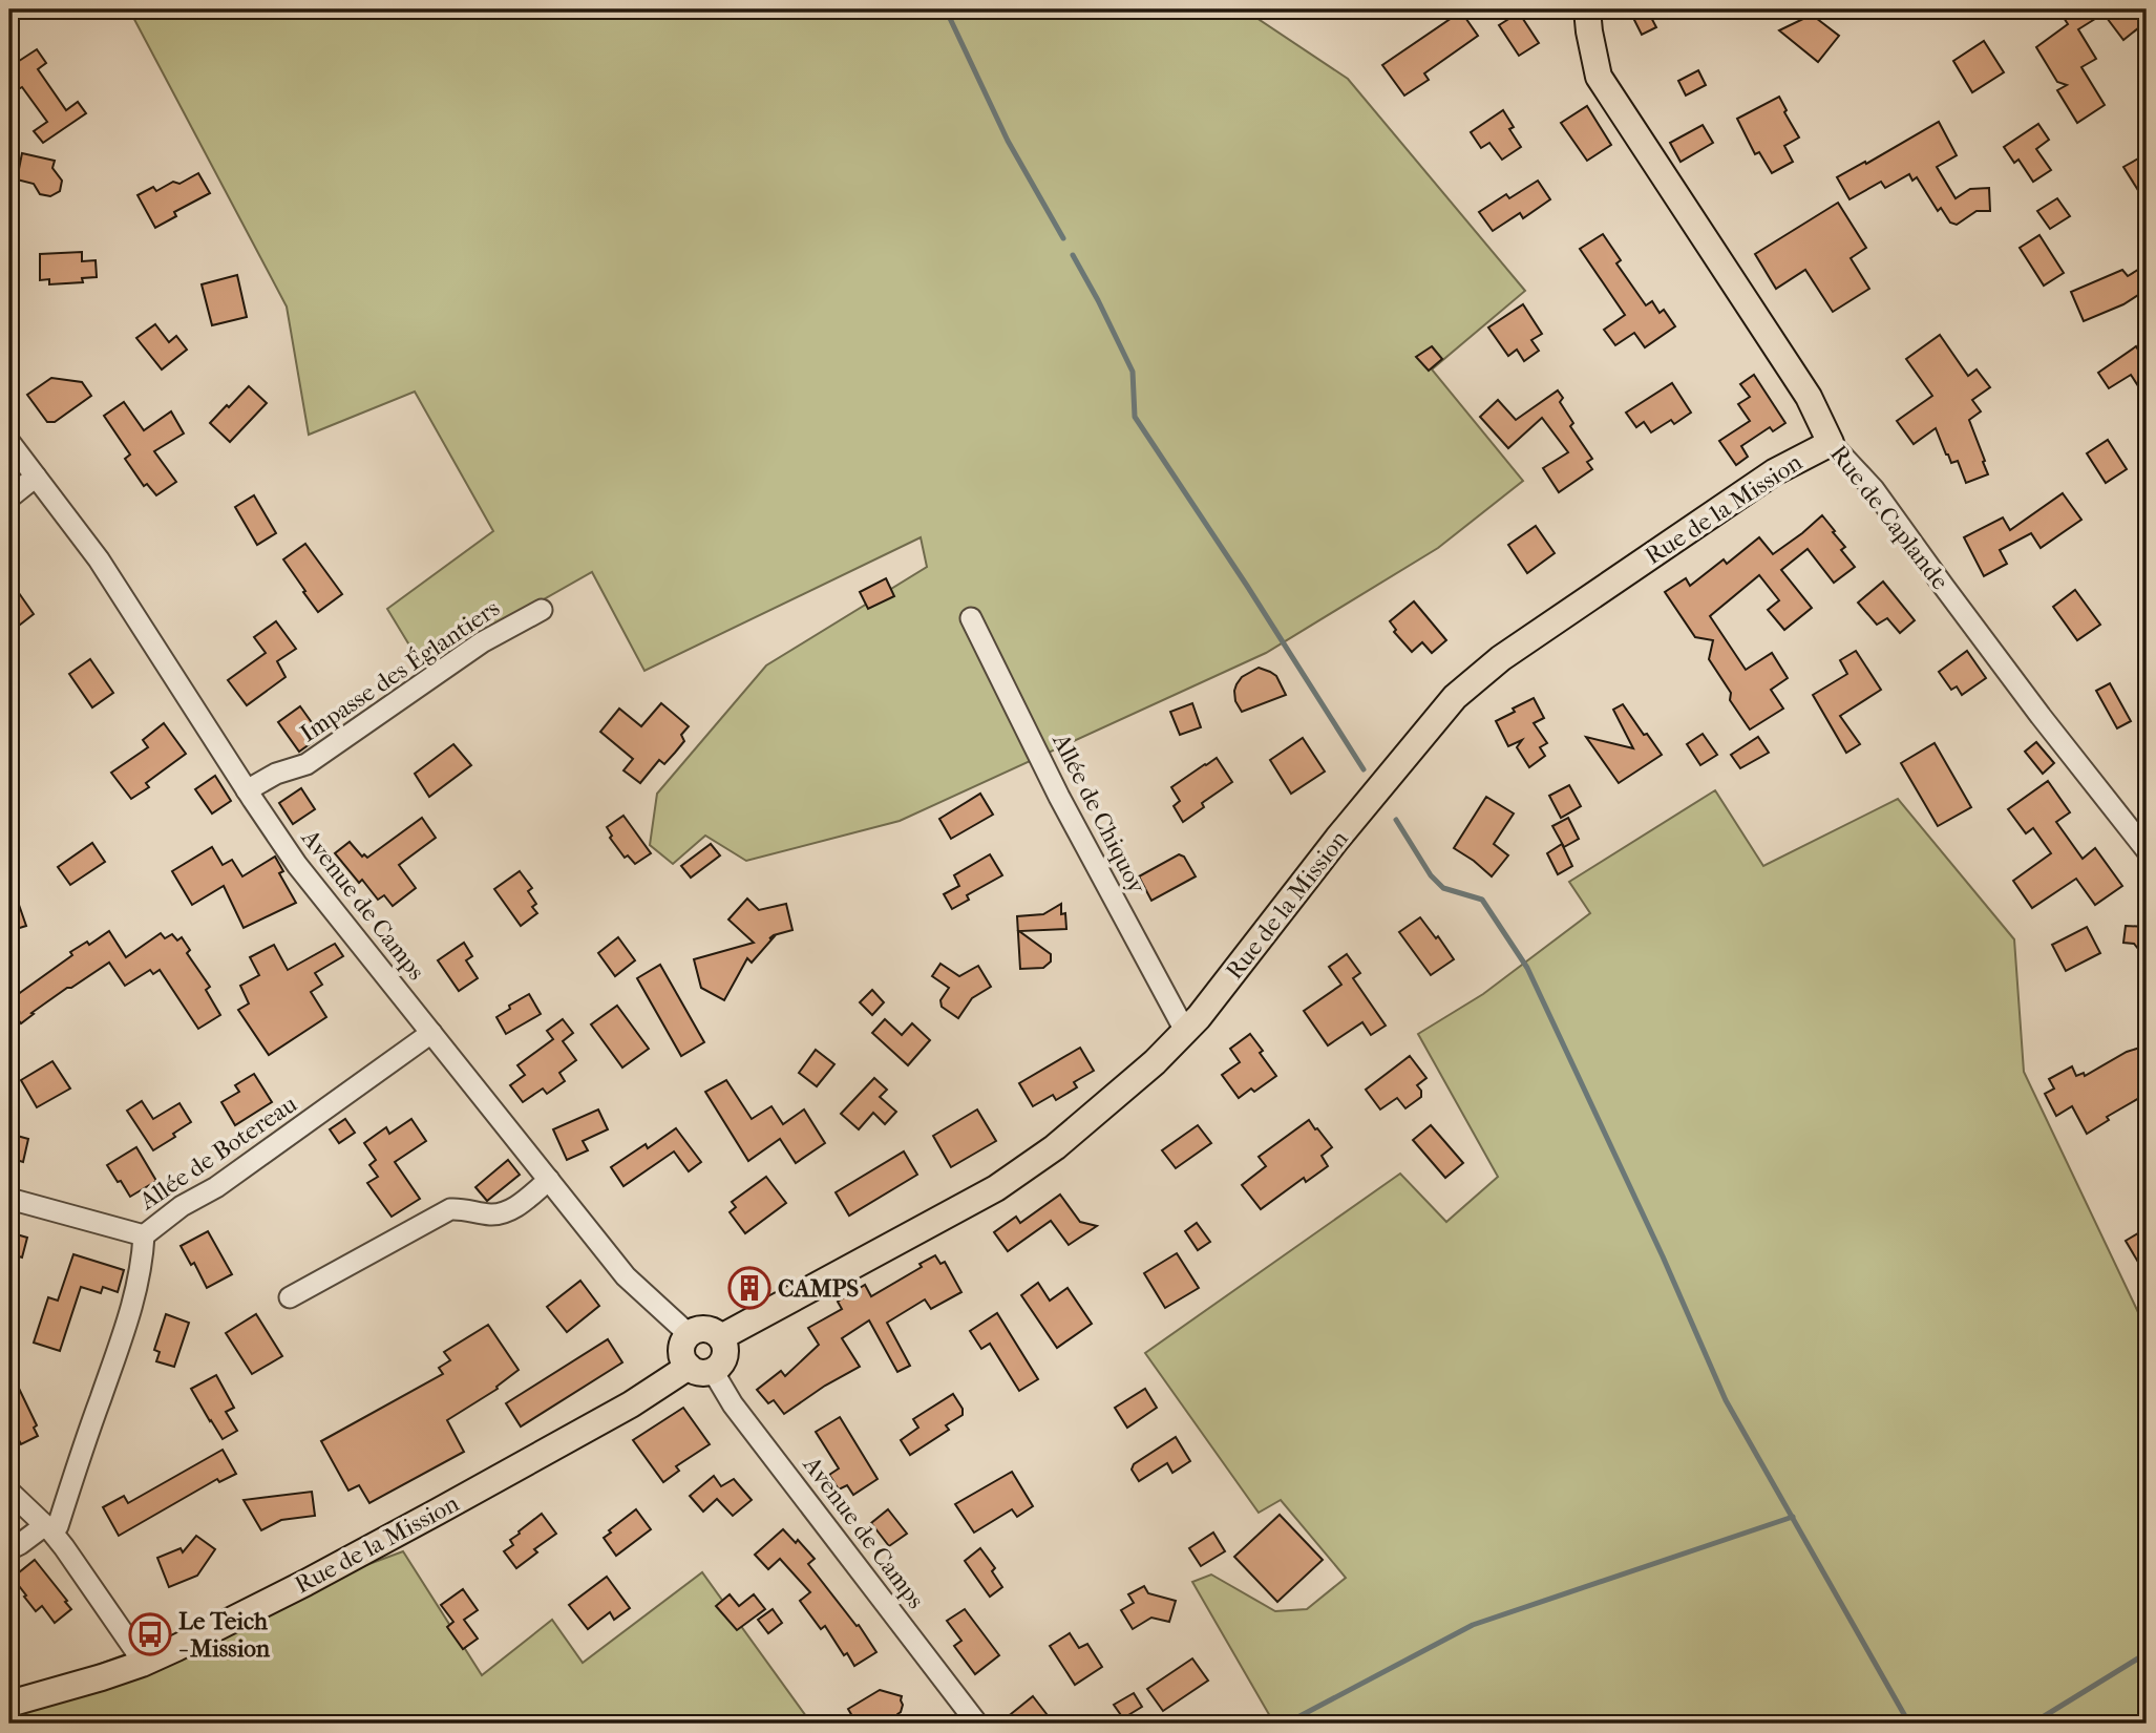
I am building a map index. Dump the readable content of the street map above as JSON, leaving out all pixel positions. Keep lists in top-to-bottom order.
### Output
{
  "streets": {
    "main road": ["Rue de la Mission", "Rue de Caplande"],
    "street": [
      "Impasse des Églantiers",
      "Allée de Chiquoy",
      "Avenue de Camps",
      "Allée de Botereau"
    ]
  },
  "crossings": [
    ["Rue de la Mission", "Rue de Caplande"],
    ["Rue de la Mission", "Allée de Chiquoy"],
    ["Rue de la Mission", "Avenue de Camps"],
    ["Impasse des Églantiers", "Avenue de Camps"],
    ["Avenue de Camps", "Allée de Botereau"]
  ],
  "places": {
    "building": ["CAMPS"],
    "bus stop": ["Le Teich - Mission"]
  }
}
